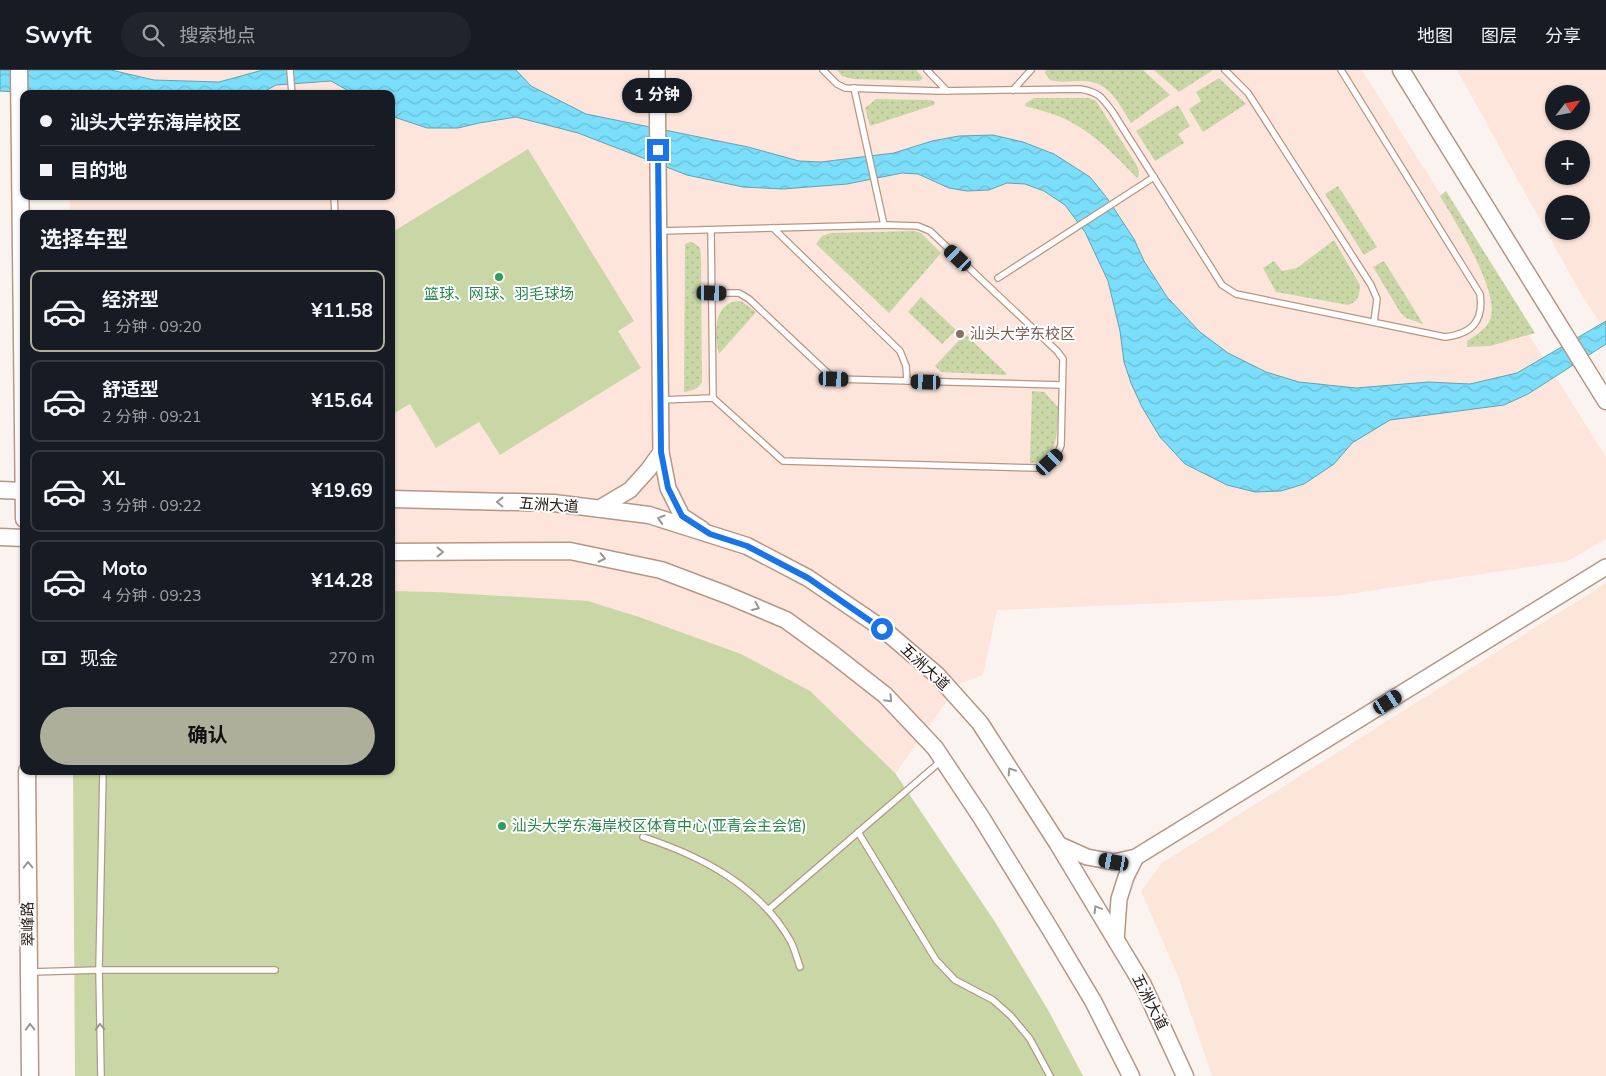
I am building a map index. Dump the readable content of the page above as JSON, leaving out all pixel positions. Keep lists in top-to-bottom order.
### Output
{
  "streets": {
    "main road": ["五洲大道", "翠峰路"]
  },
  "one_way": ["翠峰路"],
  "places": ["篮球、网球、羽毛球场", "汕头大学东校区", "汕头大学东海岸校区体育中心(亚青会主会馆)"],
  "north": "top right",
  "page": {
    "header": "Swyft",
    "search": "搜索地点",
    "nav": ["地图", "图层", "分享"],
    "bubble": "1 分钟",
    "map_buttons": ["+", "−"],
    "banner": ["汕头大学东海岸校区", "目的地"],
    "heading": "选择车型",
    "list": [
      {
        "name": "经济型",
        "note": "1 分钟 · 09:20",
        "value": "¥11.58"
      },
      {
        "name": "舒适型",
        "note": "2 分钟 · 09:21",
        "value": "¥15.64"
      },
      {
        "name": "XL",
        "note": "3 分钟 · 09:22",
        "value": "¥19.69"
      },
      {
        "name": "Moto",
        "note": "4 分钟 · 09:23",
        "value": "¥14.28"
      }
    ],
    "pay": ["现金", "270 m"],
    "buttons": "确认"
  }
}
